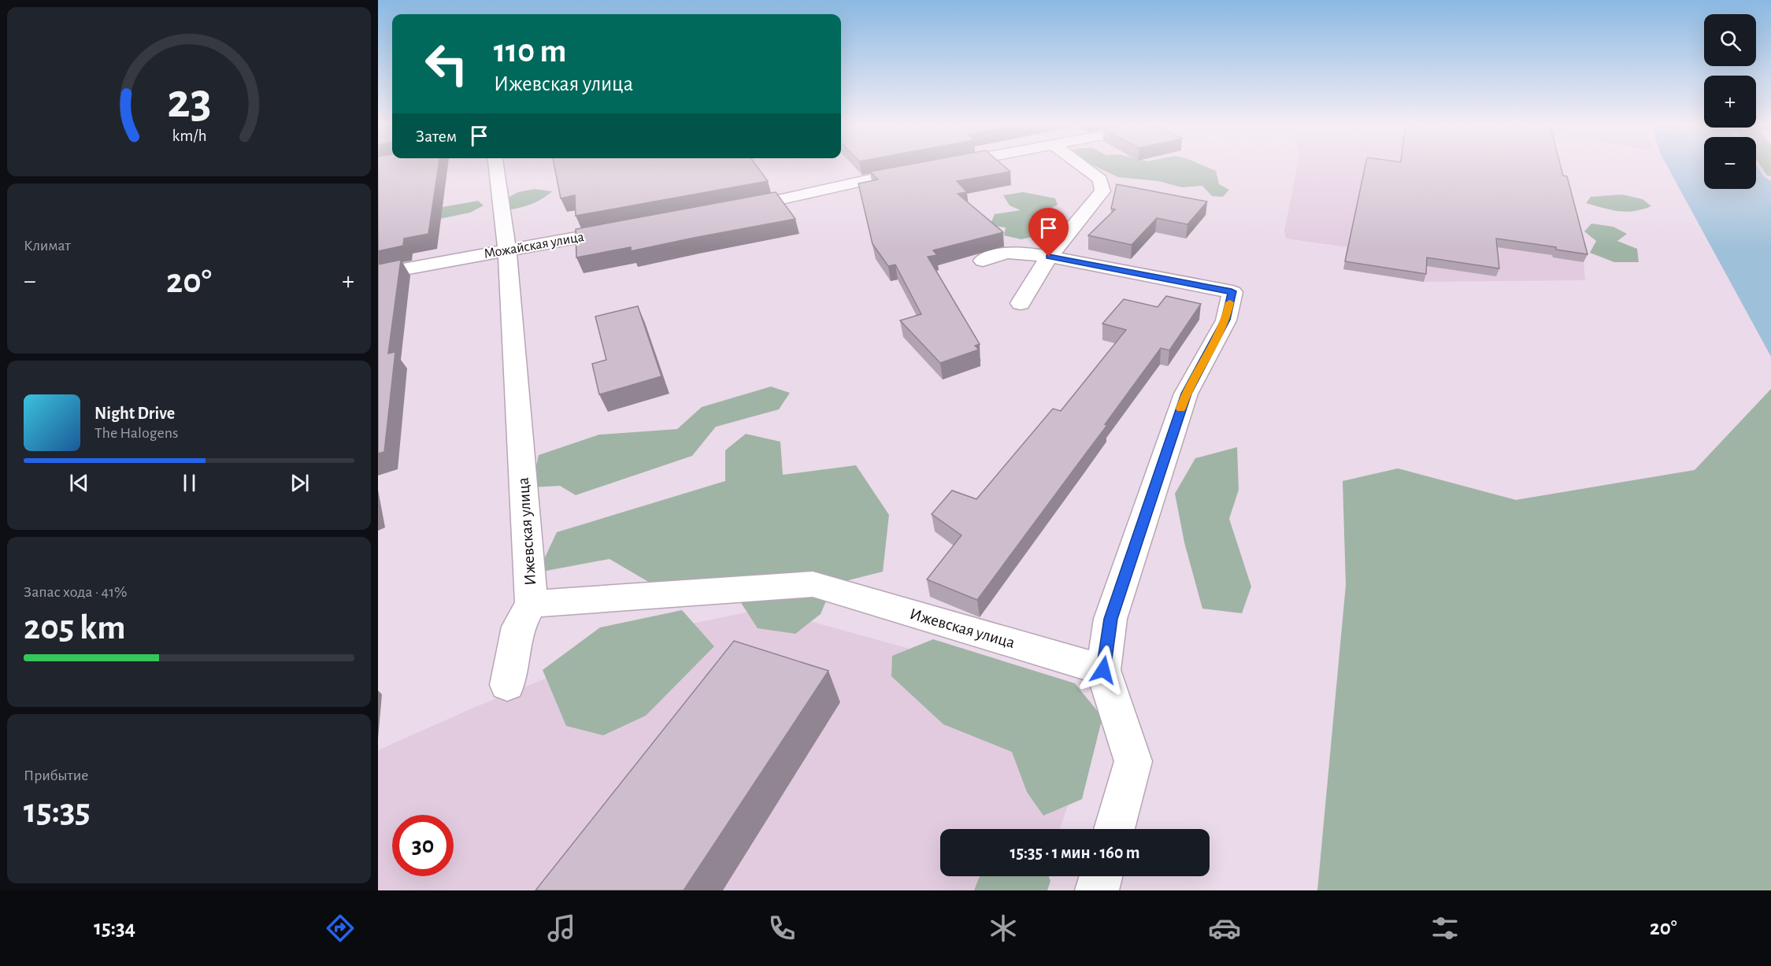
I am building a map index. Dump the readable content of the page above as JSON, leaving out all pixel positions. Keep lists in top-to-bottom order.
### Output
{
  "streets": {
    "street": ["Можайская улица", "Ижевская улица"]
  },
  "crossings": [
    ["Можайская улица", "Ижевская улица"]
  ],
  "page": {
    "map_buttons": ["+", "−"],
    "turn": ["110 m", "Ижевская улица"],
    "then": "Затем",
    "tile": [
      "Климат",
      ["Запас хода · 41%", "205 km"],
      ["Прибытие", "15:35"]
    ],
    "heat": ["−", "20°", "+"],
    "song": ["Night Drive", "The Halogens"],
    "limit": "30",
    "trip": "15:35 · 1 мин · 160 m",
    "tabs": ["15:34", "20°"],
    "gauge": ["23", "km/h"]
  }
}
